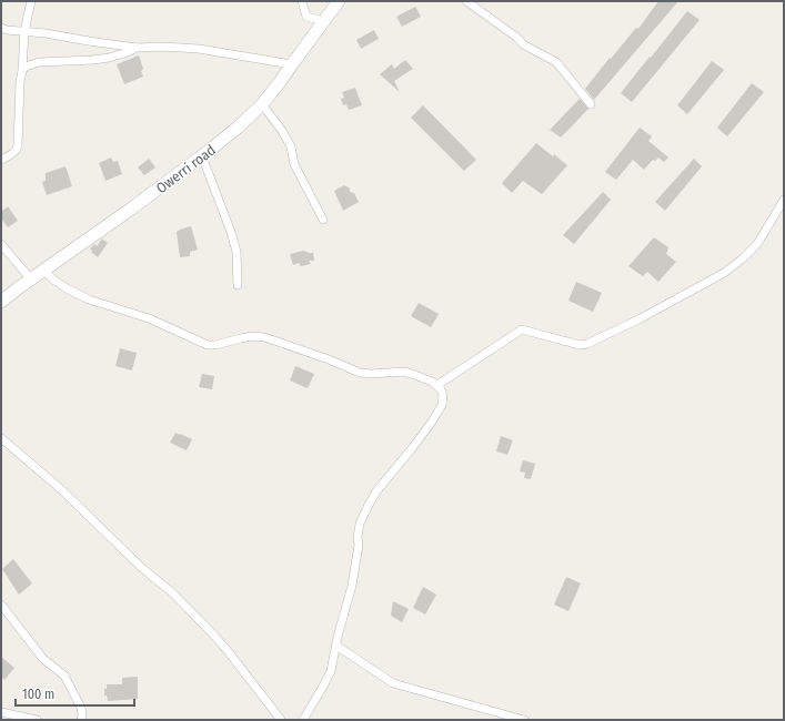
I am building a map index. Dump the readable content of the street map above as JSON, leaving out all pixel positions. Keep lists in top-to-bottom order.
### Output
{
  "streets": {
    "main road": ["Owerri road"]
  },
  "scale_bar": "100 m"
}
